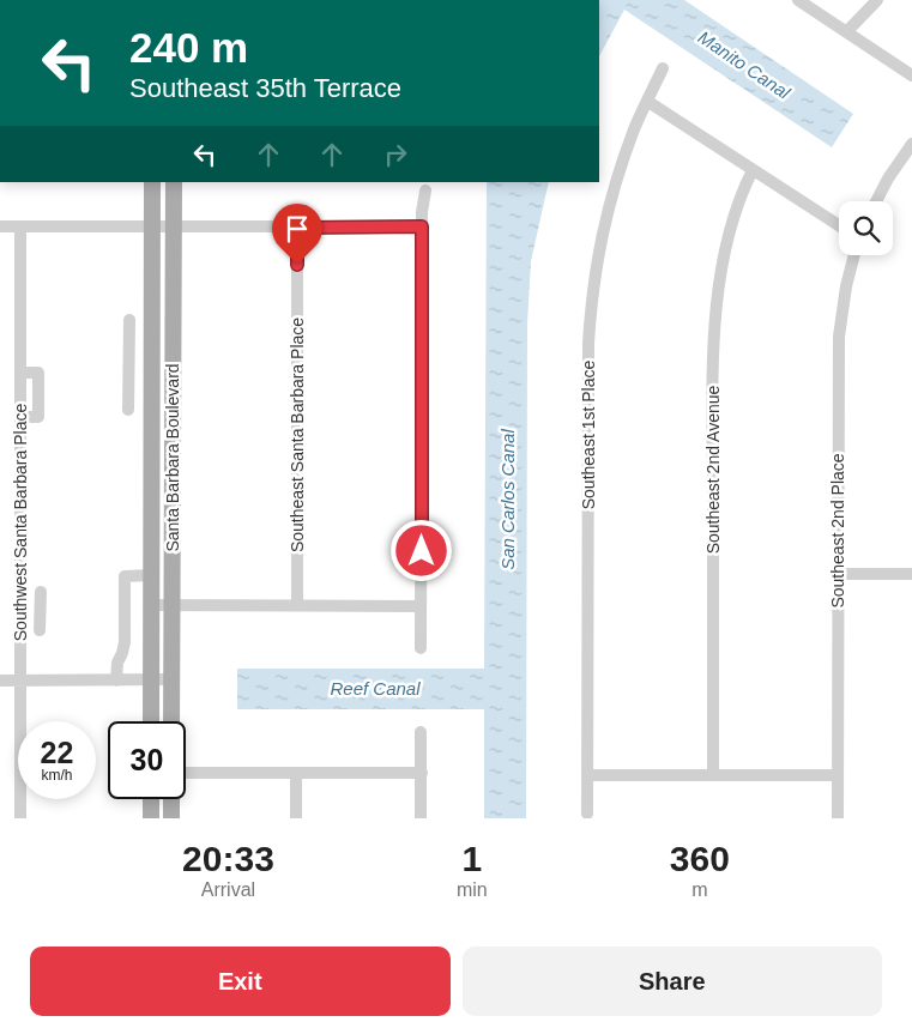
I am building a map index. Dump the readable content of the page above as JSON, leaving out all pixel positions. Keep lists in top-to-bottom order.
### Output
{
  "streets": {
    "main road": ["Santa Barbara Boulevard"],
    "street": [
      "Southeast Santa Barbara Place",
      "Southeast 1st Place",
      "Southeast 2nd Avenue",
      "Southwest Santa Barbara Place",
      "Southeast 2nd Place"
    ]
  },
  "water": ["Manito Canal", "San Carlos Canal", "Reef Canal"],
  "page": {
    "turn": ["240 m", "Southeast 35th Terrace"],
    "speed": "22 km/h",
    "limit": "30",
    "eta": [
      "20:33",
      "Arrival",
      "1",
      "min",
      "360",
      "m"
    ],
    "buttons": ["Exit", "Share"]
  }
}
